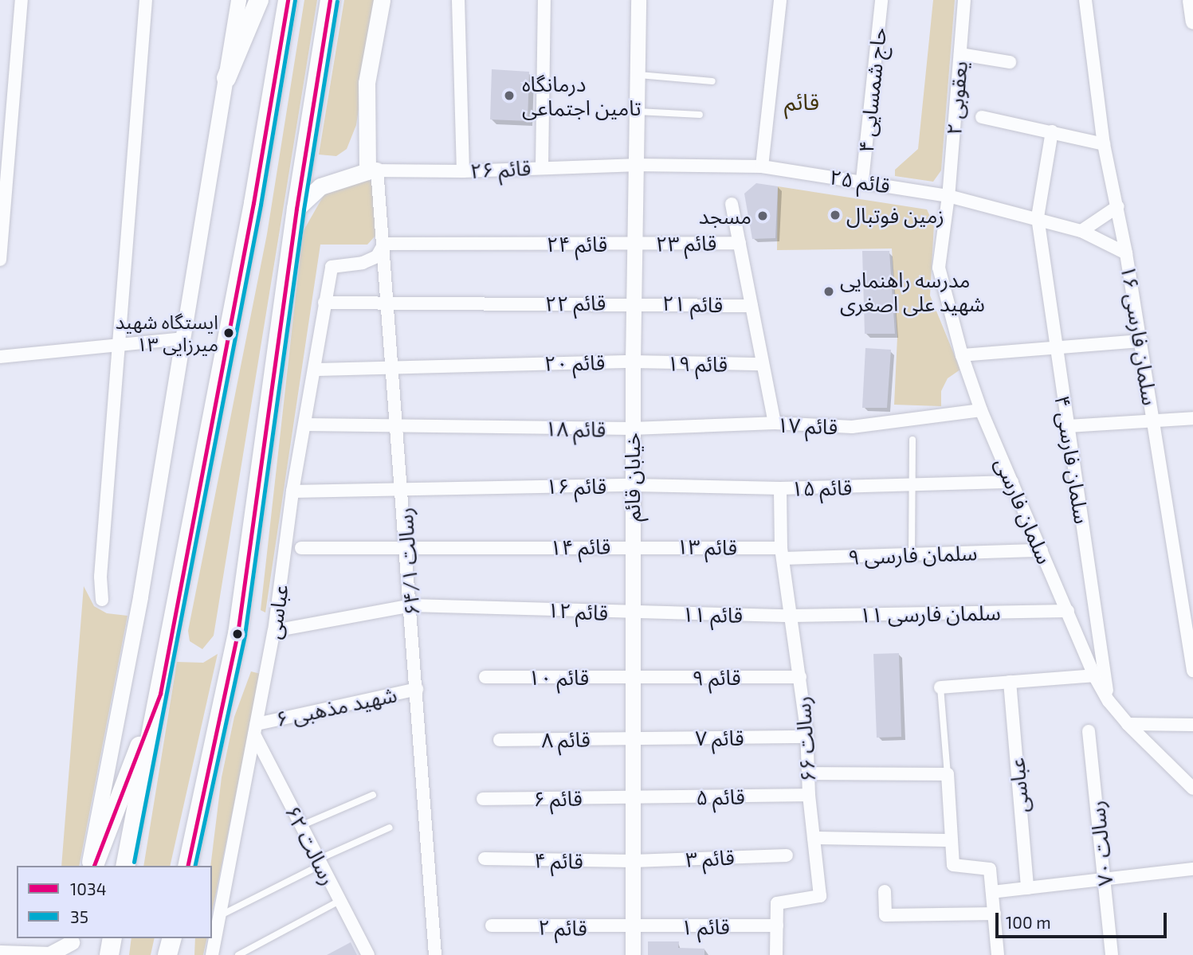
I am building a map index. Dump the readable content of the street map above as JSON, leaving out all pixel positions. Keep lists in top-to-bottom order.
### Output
{
  "streets": {
    "street": [
      "حاج شمسایی ۴",
      "یعقوبی ۲",
      "قائم ۲۶",
      "قائم ۲۵",
      "قائم ۲۳",
      "قائم ۲۴",
      "قائم ۲۲",
      "قائم ۲۱",
      "سلمان فارسی ۱۶",
      "قائم ۲۰",
      "قائم ۱۹",
      "قائم ۱۷",
      "قائم ۱۸",
      "سلمان فارسی ۴",
      "خیابان قائم",
      "قائم ۱۶",
      "قائم ۱۵",
      "سلمان فارسی",
      "قائم ۱۴",
      "قائم ۱۳",
      "سلمان فارسی ۹",
      "رسالت ۶۴/۱",
      "قائم ۱۲",
      "عباسی",
      "سلمان فارسی ۱۱",
      "قائم ۱۱",
      "قائم ۱۰",
      "قائم ۹",
      "شهید مذهبی ۶",
      "قائم ۷",
      "قائم ۸",
      "رسالت ۶۶",
      "قائم ۵",
      "قائم ۶",
      "رسالت ۷۰",
      "رسالت ۶۲",
      "قائم ۳",
      "قائم ۴",
      "قائم ۱",
      "قائم ۲"
    ]
  },
  "crossings": [
    ["حاج شمسایی ۴", "قائم ۲۵"],
    ["یعقوبی ۲", "قائم ۲۵"],
    ["یعقوبی ۲", "سلمان فارسی"],
    ["قائم ۲۶", "قائم ۲۵"],
    ["قائم ۲۶", "خیابان قائم"],
    ["قائم ۲۶", "رسالت ۶۴/۱"],
    ["قائم ۲۵", "سلمان فارسی ۱۶"],
    ["قائم ۲۵", "سلمان فارسی ۴"],
    ["قائم ۲۵", "خیابان قائم"],
    ["قائم ۲۵", "سلمان فارسی"],
    ["قائم ۲۳", "قائم ۲۴"],
    ["قائم ۲۳", "خیابان قائم"],
    ["قائم ۲۴", "خیابان قائم"],
    ["قائم ۲۴", "رسالت ۶۴/۱"],
    ["قائم ۲۴", "عباسی"],
    ["قائم ۲۲", "قائم ۲۱"],
    ["قائم ۲۲", "خیابان قائم"],
    ["قائم ۲۲", "رسالت ۶۴/۱"],
    ["قائم ۲۲", "عباسی"],
    ["قائم ۲۱", "خیابان قائم"],
    ["قائم ۲۰", "قائم ۱۹"],
    ["قائم ۲۰", "خیابان قائم"],
    ["قائم ۲۰", "رسالت ۶۴/۱"],
    ["قائم ۱۹", "خیابان قائم"],
    ["قائم ۱۷", "قائم ۱۸"],
    ["قائم ۱۷", "خیابان قائم"],
    ["قائم ۱۷", "سلمان فارسی"],
    ["قائم ۱۸", "خیابان قائم"],
    ["قائم ۱۸", "رسالت ۶۴/۱"],
    ["قائم ۱۸", "عباسی"],
    ["سلمان فارسی ۴", "سلمان فارسی"],
    ["خیابان قائم", "قائم ۱۶"],
    ["خیابان قائم", "قائم ۱۵"],
    ["خیابان قائم", "قائم ۱۴"],
    ["خیابان قائم", "قائم ۱۳"],
    ["خیابان قائم", "قائم ۱۲"],
    ["خیابان قائم", "قائم ۱۱"],
    ["خیابان قائم", "قائم ۱۰"],
    ["خیابان قائم", "قائم ۹"],
    ["خیابان قائم", "قائم ۷"],
    ["خیابان قائم", "قائم ۸"],
    ["خیابان قائم", "قائم ۵"],
    ["خیابان قائم", "قائم ۶"],
    ["خیابان قائم", "قائم ۳"],
    ["خیابان قائم", "قائم ۴"],
    ["خیابان قائم", "قائم ۱"],
    ["خیابان قائم", "قائم ۲"],
    ["قائم ۱۶", "قائم ۱۵"],
    ["قائم ۱۶", "رسالت ۶۴/۱"],
    ["قائم ۱۶", "عباسی"],
    ["قائم ۱۵", "سلمان فارسی"],
    ["قائم ۱۵", "رسالت ۶۶"],
    ["سلمان فارسی", "سلمان فارسی ۹"],
    ["سلمان فارسی", "سلمان فارسی ۱۱"],
    ["قائم ۱۴", "قائم ۱۳"],
    ["قائم ۱۴", "رسالت ۶۴/۱"],
    ["قائم ۱۳", "سلمان فارسی ۹"],
    ["قائم ۱۳", "رسالت ۶۶"],
    ["سلمان فارسی ۹", "رسالت ۶۶"],
    ["رسالت ۶۴/۱", "قائم ۱۲"],
    ["رسالت ۶۴/۱", "عباسی"],
    ["رسالت ۶۴/۱", "شهید مذهبی ۶"],
    ["قائم ۱۲", "عباسی"],
    ["قائم ۱۲", "قائم ۱۱"],
    ["عباسی", "شهید مذهبی ۶"],
    ["عباسی", "رسالت ۶۲"],
    ["سلمان فارسی ۱۱", "قائم ۱۱"],
    ["سلمان فارسی ۱۱", "رسالت ۶۶"],
    ["قائم ۱۱", "رسالت ۶۶"],
    ["قائم ۱۰", "قائم ۹"],
    ["قائم ۹", "رسالت ۶۶"],
    ["شهید مذهبی ۶", "رسالت ۶۲"],
    ["قائم ۷", "قائم ۸"],
    ["قائم ۷", "رسالت ۶۶"],
    ["رسالت ۶۶", "قائم ۵"],
    ["رسالت ۶۶", "قائم ۱"],
    ["قائم ۵", "قائم ۶"],
    ["قائم ۳", "قائم ۴"],
    ["قائم ۱", "قائم ۲"]
  ],
  "districts": ["قائم"],
  "places": [
    "درمانگاه تامین اجتماعی",
    "زمین فوتبال",
    "مسجد",
    "مدرسه راهنمایی شهید علی اصغری",
    "ایستگاه شهید میرزایی ۱۳"
  ],
  "lines": ["transit line 1034", "transit line 35"],
  "legend": ["1034", "35"],
  "scale_bar": "100 m"
}
